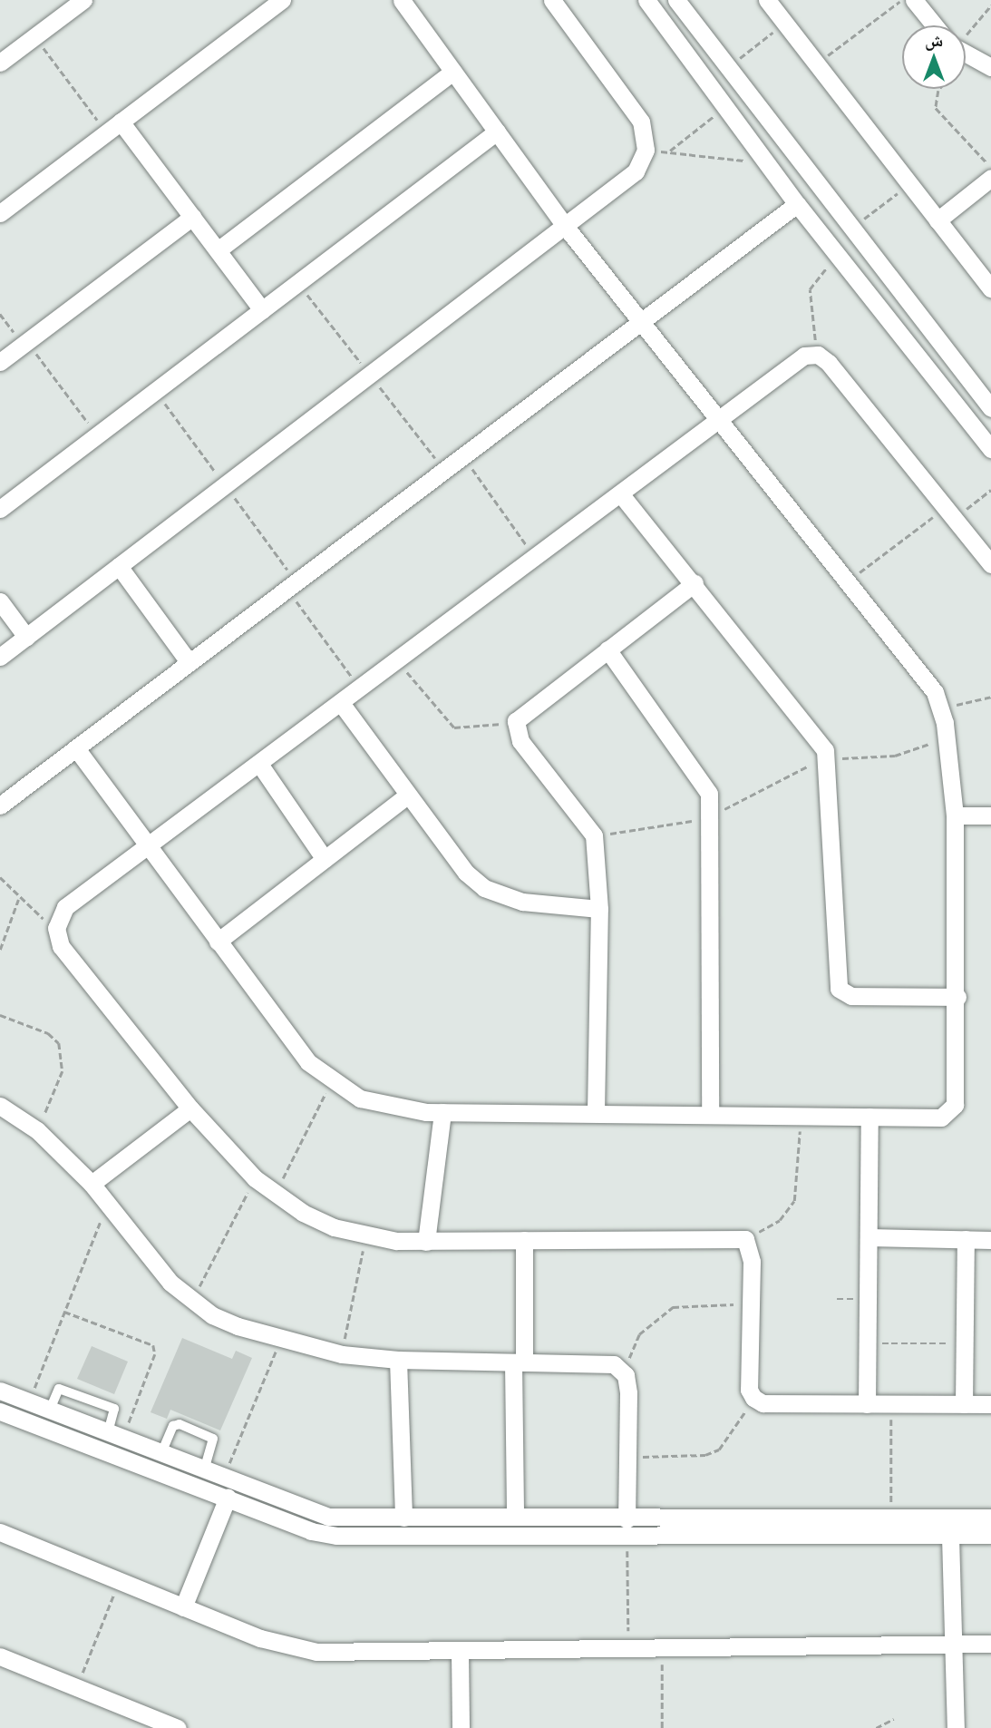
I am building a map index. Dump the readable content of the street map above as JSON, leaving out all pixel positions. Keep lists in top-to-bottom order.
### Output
{
  "north": "top"
}
